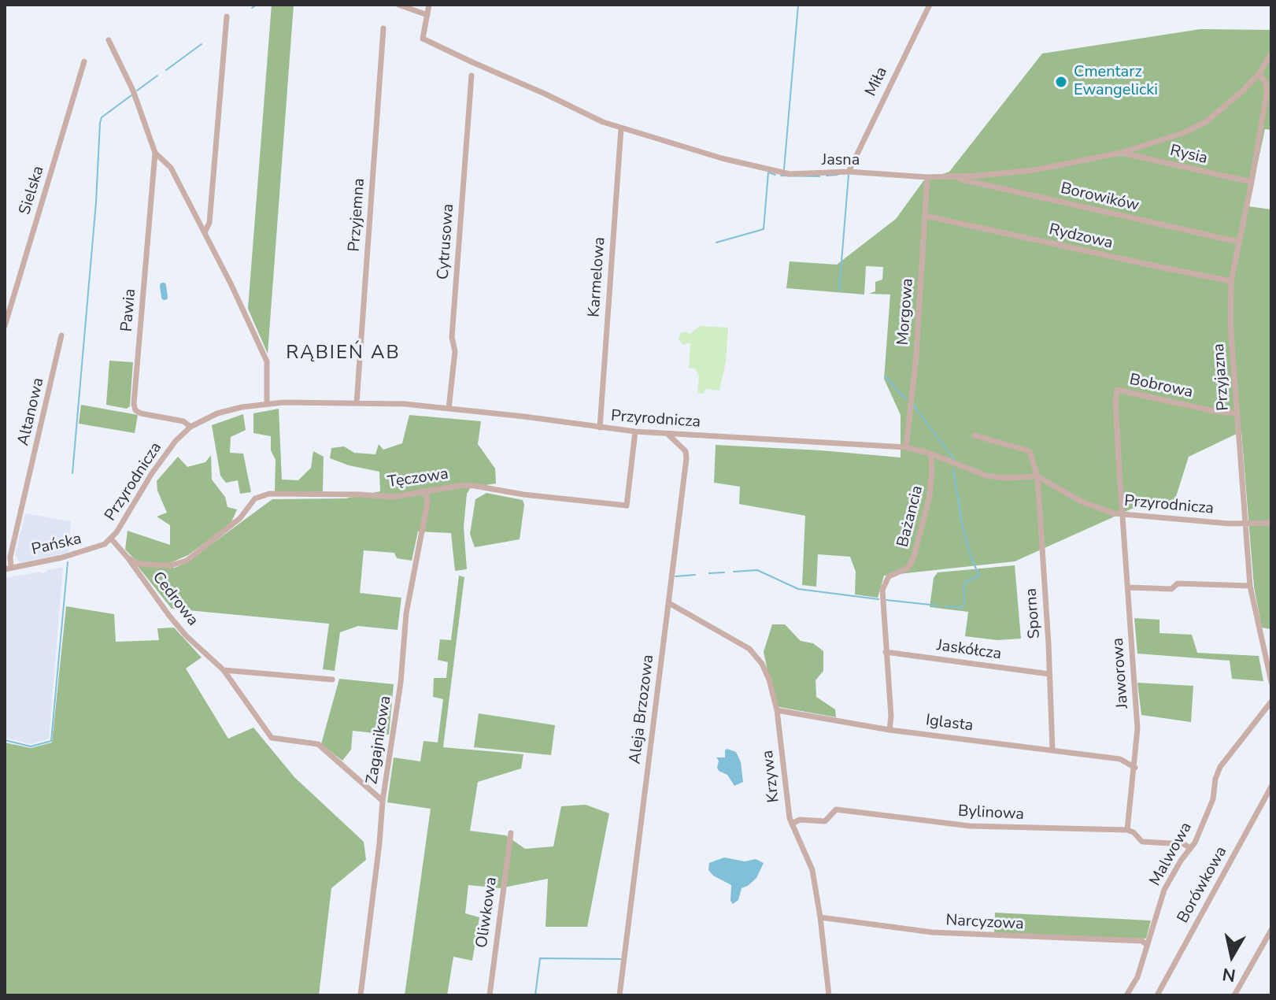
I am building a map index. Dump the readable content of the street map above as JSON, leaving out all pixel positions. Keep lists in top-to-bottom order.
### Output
{
  "streets": {
    "street": [
      "Miła",
      "Rysia",
      "Jasna",
      "Sielska",
      "Borowików",
      "Przyjemna",
      "Rydzowa",
      "Cytrusowa",
      "Karmelowa",
      "Pawia",
      "Morgowa",
      "Przyjazna",
      "Bobrowa",
      "Altanowa",
      "Przyrodnicza",
      "Tęczowa",
      "Bażancia",
      "Pańska",
      "Cedrowa",
      "Sporna",
      "Jaskółcza",
      "Jaworowa",
      "Aleja Brzozowa",
      "Iglasta",
      "Zagajnikowa",
      "Krzywa",
      "Bylinowa",
      "Malwowa",
      "Borówkowa",
      "Oliwkowa",
      "Narcyzowa"
    ]
  },
  "crossings": [
    ["Miła", "Jasna"],
    ["Rysia", "Jasna"],
    ["Rysia", "Przyjazna"],
    ["Jasna", "Borowików"],
    ["Jasna", "Karmelowa"],
    ["Jasna", "Morgowa"],
    ["Jasna", "Przyjazna"],
    ["Borowików", "Przyjazna"],
    ["Przyjemna", "Przyrodnicza"],
    ["Rydzowa", "Morgowa"],
    ["Rydzowa", "Przyjazna"],
    ["Cytrusowa", "Przyrodnicza"],
    ["Karmelowa", "Przyrodnicza"],
    ["Pawia", "Przyrodnicza"],
    ["Morgowa", "Przyrodnicza"],
    ["Przyjazna", "Bobrowa"],
    ["Przyjazna", "Przyrodnicza"],
    ["Bobrowa", "Jaworowa"],
    ["Altanowa", "Pańska"],
    ["Przyrodnicza", "Tęczowa"],
    ["Przyrodnicza", "Bażancia"],
    ["Przyrodnicza", "Pańska"],
    ["Przyrodnicza", "Cedrowa"],
    ["Przyrodnicza", "Sporna"],
    ["Przyrodnicza", "Jaworowa"],
    ["Przyrodnicza", "Aleja Brzozowa"],
    ["Tęczowa", "Cedrowa"],
    ["Tęczowa", "Zagajnikowa"],
    ["Bażancia", "Jaskółcza"],
    ["Pańska", "Cedrowa"],
    ["Cedrowa", "Zagajnikowa"],
    ["Sporna", "Jaskółcza"],
    ["Sporna", "Iglasta"],
    ["Jaworowa", "Iglasta"],
    ["Jaworowa", "Bylinowa"],
    ["Aleja Brzozowa", "Krzywa"],
    ["Iglasta", "Krzywa"],
    ["Krzywa", "Bylinowa"],
    ["Krzywa", "Narcyzowa"],
    ["Bylinowa", "Malwowa"],
    ["Malwowa", "Narcyzowa"]
  ],
  "districts": ["RĄBIEŃ AB"],
  "places": ["Cmentarz Ewangelicki"],
  "north": "bottom"
}
